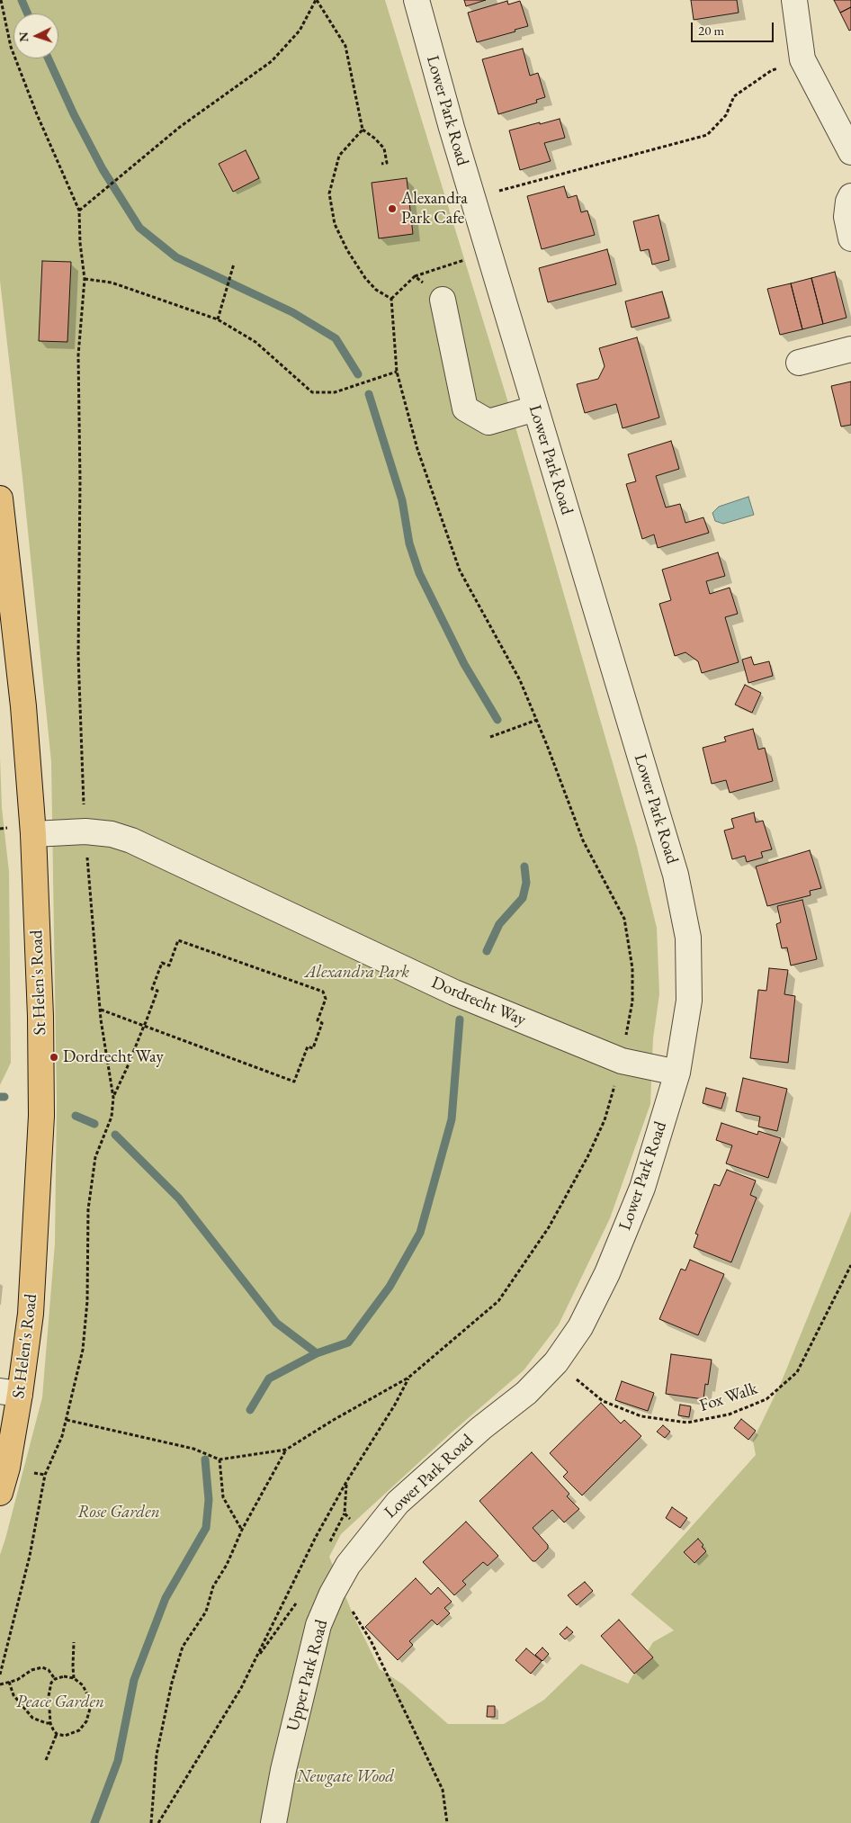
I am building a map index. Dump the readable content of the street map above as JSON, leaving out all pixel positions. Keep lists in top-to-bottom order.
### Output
{
  "streets": {
    "main road": ["St Helen's Road"],
    "street": ["Lower Park Road", "Dordrecht Way", "Upper Park Road"],
    "path": ["Fox Walk"]
  },
  "crossings": [
    ["Lower Park Road", "Dordrecht Way"],
    ["Lower Park Road", "Fox Walk"],
    ["Lower Park Road", "Upper Park Road"],
    ["St Helen's Road", "Dordrecht Way"]
  ],
  "parks": [
    "Alexandra Park",
    "Rose Garden",
    "Peace Garden",
    "Newgate Wood"
  ],
  "places": ["Alexandra Park Cafe", "Dordrecht Way"],
  "scale_bar": "20 m",
  "north": "left"
}
